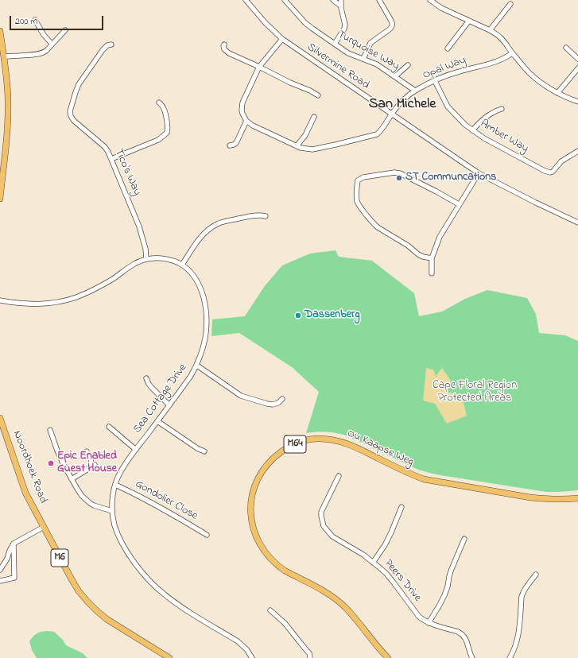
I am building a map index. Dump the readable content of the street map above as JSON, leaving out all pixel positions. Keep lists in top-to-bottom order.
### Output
{
  "streets": {
    "main road": [
      "M64",
      "Ou Kaapse Weg",
      "Noordhoek Road",
      "M6"
    ],
    "street": [
      "Turquoise Way",
      "Silvermine Road",
      "Opal Way",
      "Amber Way",
      "Tico's Way",
      "Sea Cottage Drive",
      "Gondolier Close",
      "Peers Drive"
    ]
  },
  "crossings": [
    ["Turquoise Way", "Opal Way"],
    ["Silvermine Road", "Opal Way"],
    ["Opal Way", "Amber Way"],
    ["Tico's Way", "Sea Cottage Drive"],
    ["Sea Cottage Drive", "Gondolier Close"]
  ],
  "districts": ["San Michele"],
  "parks": ["Cape Floral Region Protected Areas"],
  "places": ["ST Communcations", "Dassenberg", "Epic Enabled Guest House"],
  "scale_bar": "200 m"
}
